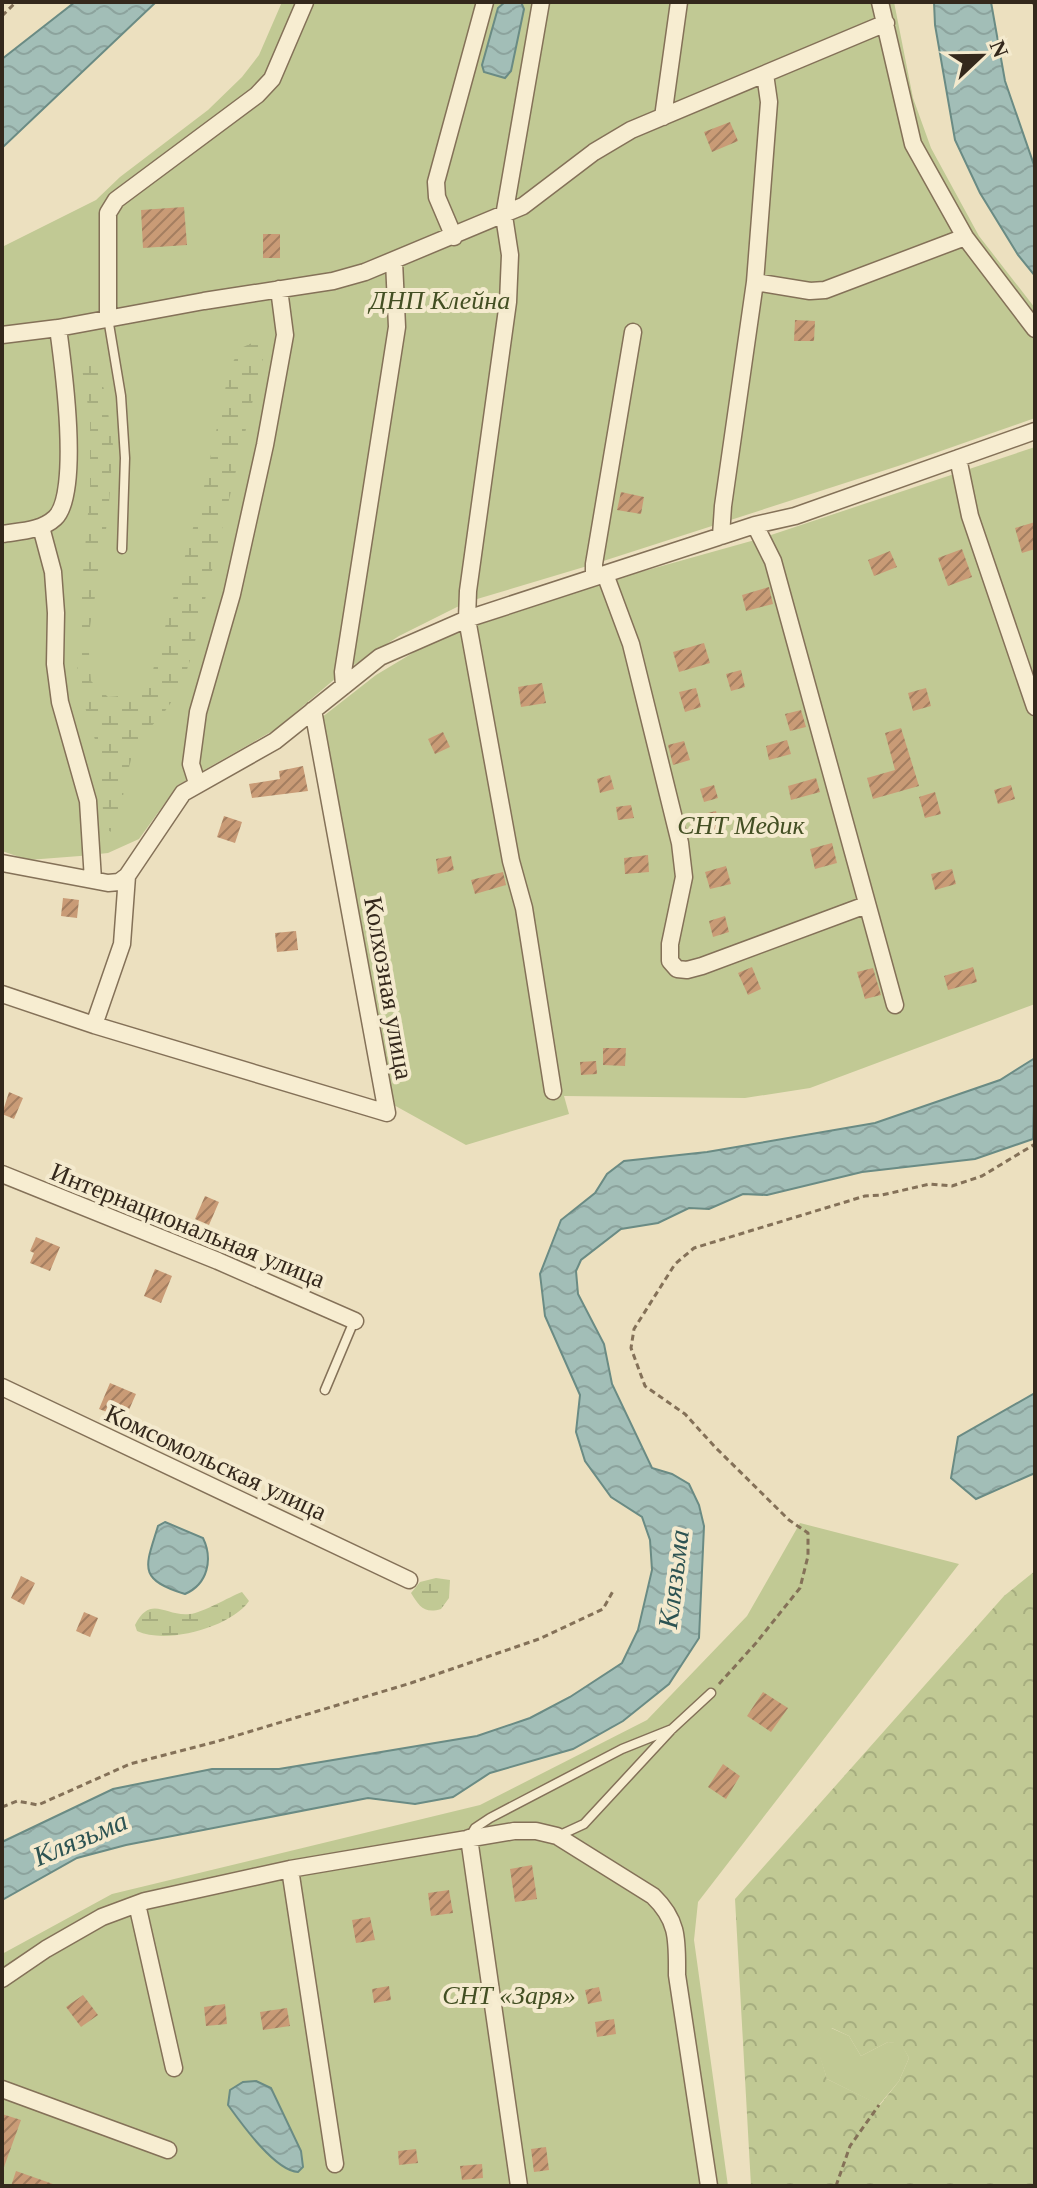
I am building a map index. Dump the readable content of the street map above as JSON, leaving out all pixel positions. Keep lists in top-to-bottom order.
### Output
{
  "streets": {
    "street": ["Колхозная улица", "Интернациональная улица", "Комсомольская улица"]
  },
  "water": ["Клязьма"],
  "parks": ["ДНП Клейна", "СНТ Медик", "СНТ «Заря»"],
  "north": "right"
}
